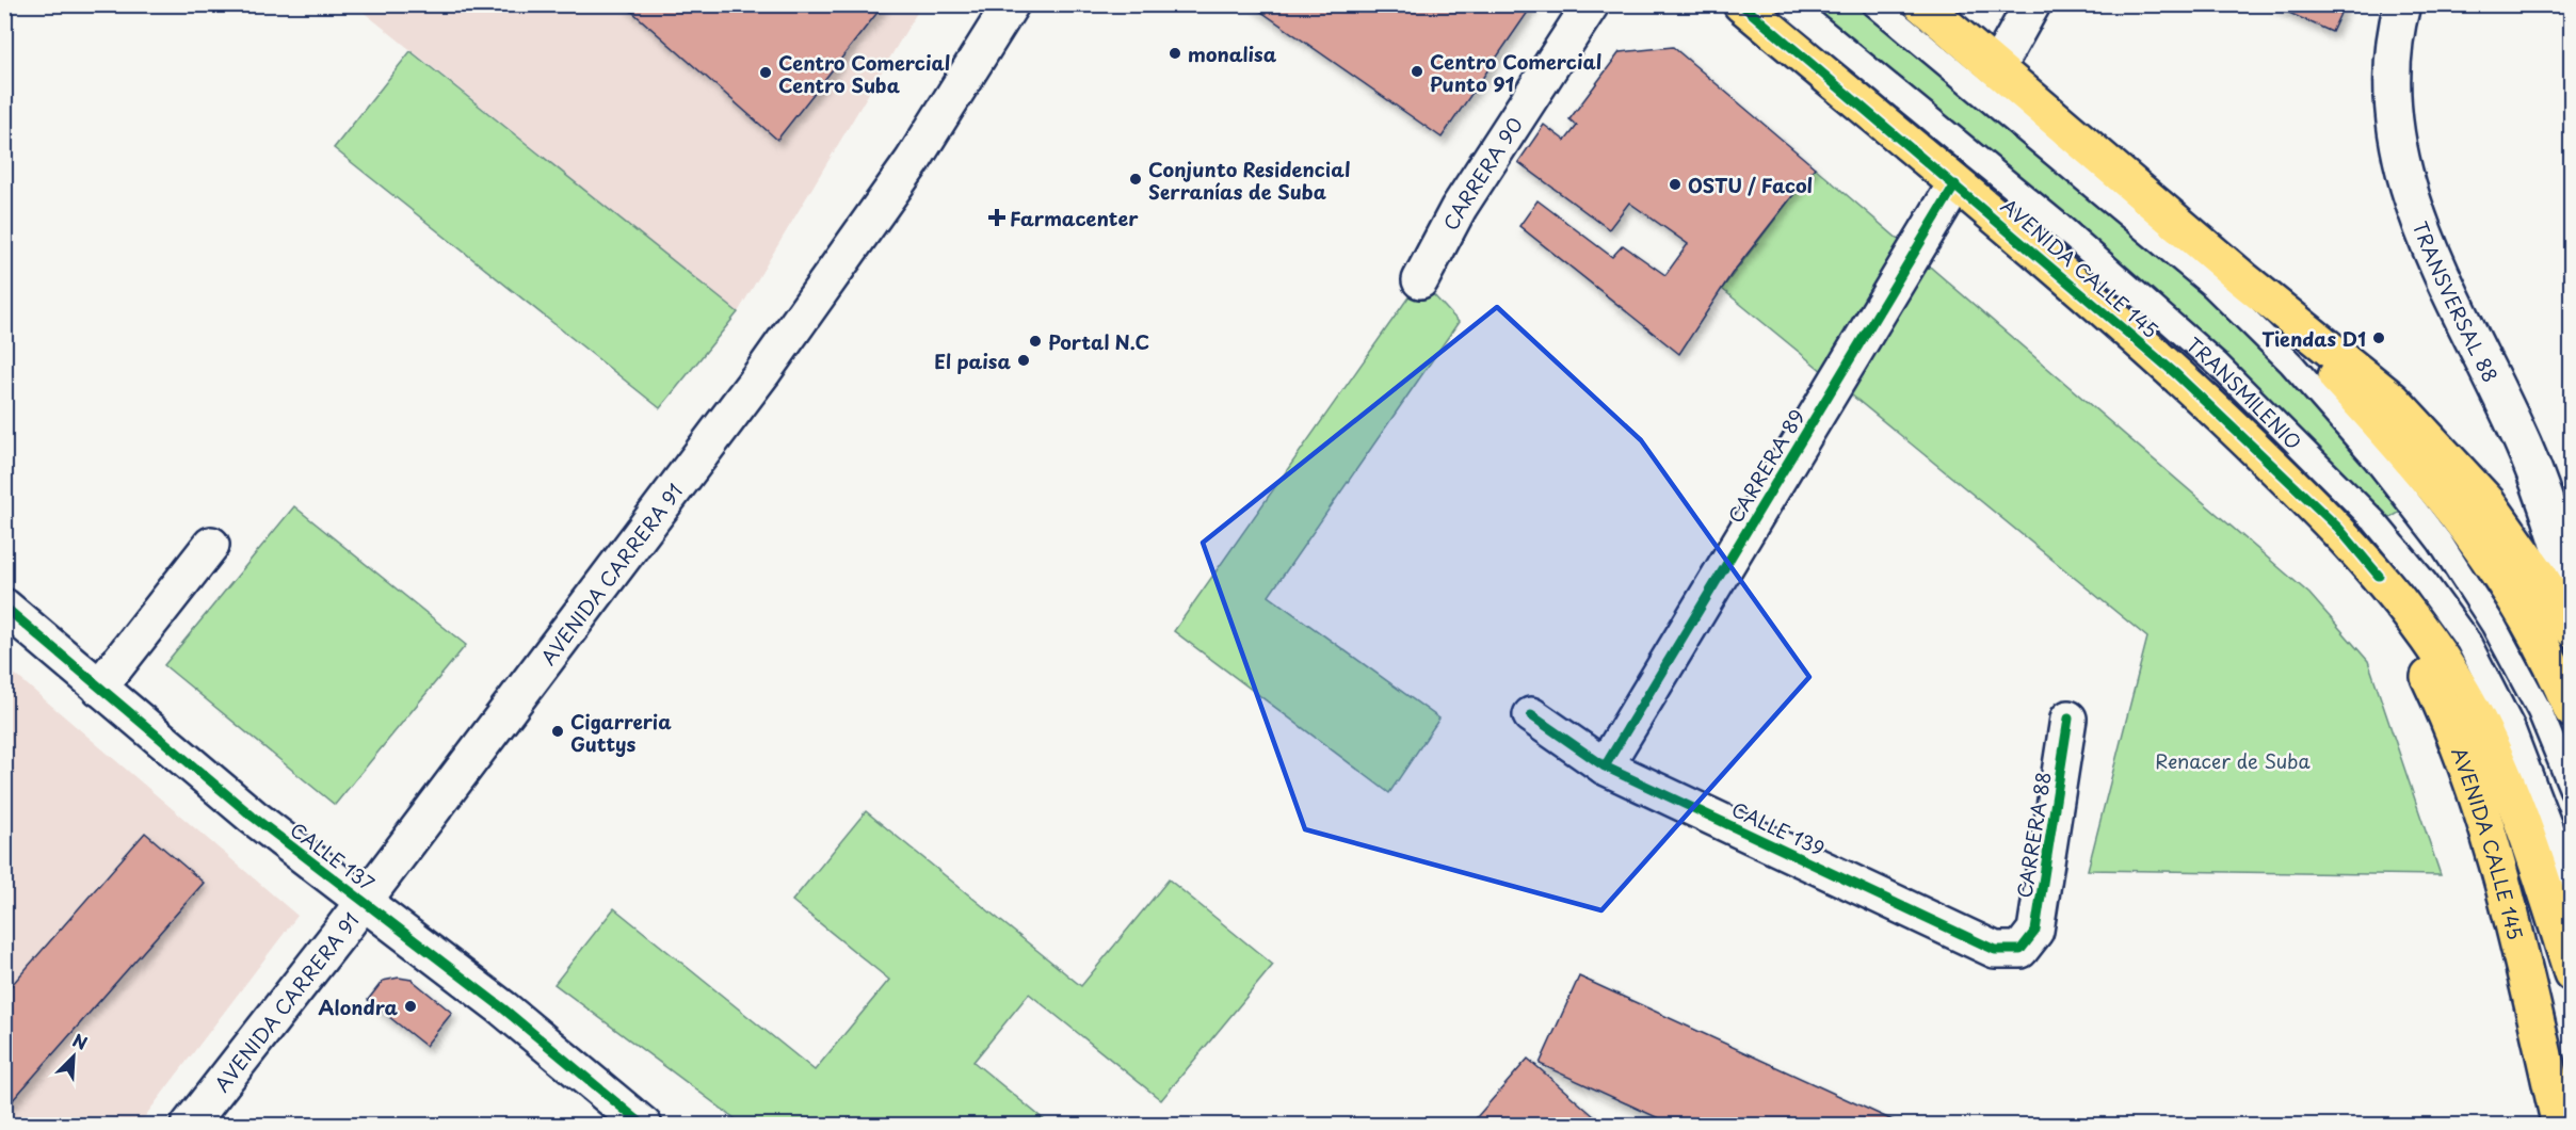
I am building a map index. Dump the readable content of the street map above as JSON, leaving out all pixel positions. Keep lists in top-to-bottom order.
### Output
{
  "streets": {
    "main road": ["AVENIDA CALLE 145"],
    "street": [
      "CARRERA 90",
      "TRANSVERSAL 88",
      "CARRERA 89",
      "AVENIDA CARRERA 91",
      "CALLE 139",
      "CARRERA 88",
      "CALLE 137"
    ],
    "lane": ["TRANSMILENIO"]
  },
  "crossings": [
    ["AVENIDA CALLE 145", "CARRERA 89"],
    ["CARRERA 89", "CALLE 139"],
    ["AVENIDA CARRERA 91", "CALLE 137"],
    ["CALLE 139", "CARRERA 88"]
  ],
  "parks": ["Renacer de Suba"],
  "places": {
    "other": [
      "monalisa",
      "Centro Comercial Punto 91",
      "Centro Comercial Centro Suba",
      "Conjunto Residencial Serranías de Suba",
      "OSTU / Facol",
      "Tiendas D1",
      "Portal N.C",
      "El paisa",
      "Cigarreria Guttys",
      "Alondra"
    ],
    "health": ["Farmacenter"]
  },
  "north": "top right"
}
